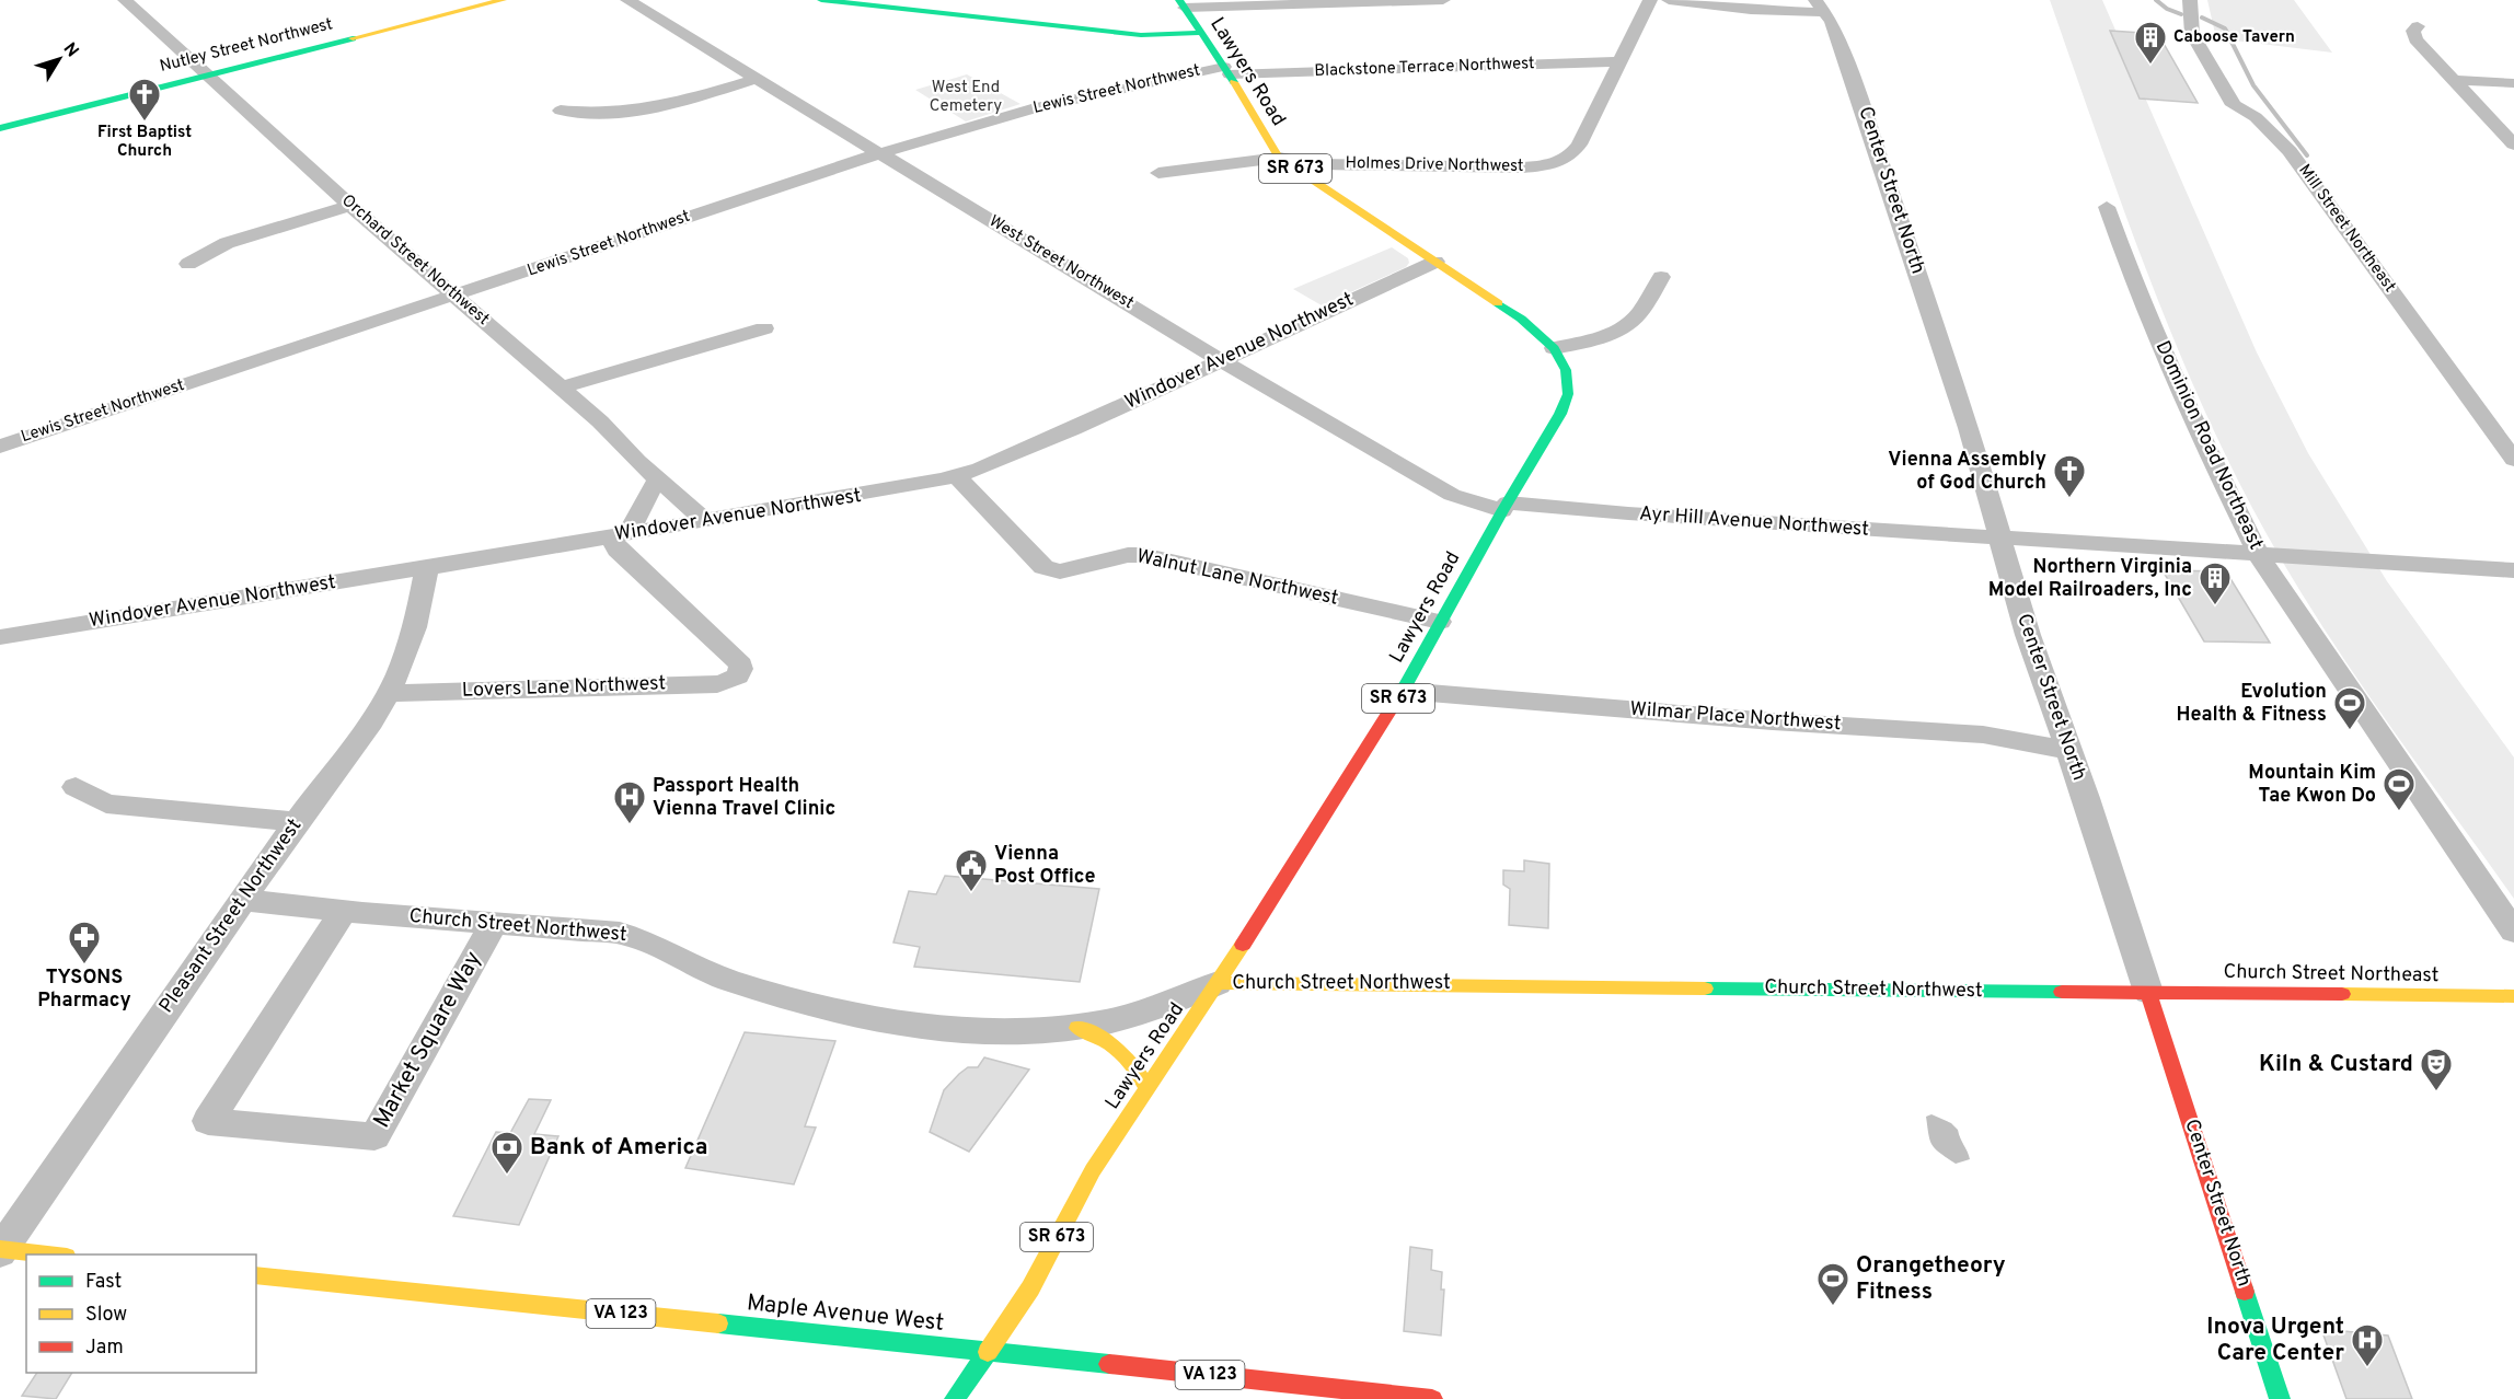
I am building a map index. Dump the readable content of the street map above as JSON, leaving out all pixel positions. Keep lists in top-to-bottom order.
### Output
{
  "streets": {
    "main road": [
      "Nutley Street Northwest",
      "Lawyers Road",
      "SR 673",
      "Center Street North",
      "Church Street Northwest",
      "Church Street Northeast",
      "VA 123",
      "Maple Avenue West"
    ],
    "street": [
      "Blackstone Terrace Northwest",
      "Lewis Street Northwest",
      "Holmes Drive Northwest",
      "Mill Street Northeast",
      "Orchard Street Northwest",
      "West Street Northwest",
      "Windover Avenue Northwest",
      "Dominion Road Northeast",
      "Ayr Hill Avenue Northwest",
      "Walnut Lane Northwest",
      "Lovers Lane Northwest",
      "Wilmar Place Northwest",
      "Pleasant Street Northwest",
      "Market Square Way"
    ]
  },
  "crossings": [
    ["Nutley Street Northwest", "Orchard Street Northwest"],
    ["Blackstone Terrace Northwest", "Lawyers Road"],
    ["Blackstone Terrace Northwest", "Lewis Street Northwest"],
    ["Blackstone Terrace Northwest", "Holmes Drive Northwest"],
    ["Lawyers Road", "Lewis Street Northwest"],
    ["Lawyers Road", "Holmes Drive Northwest"],
    ["Lawyers Road", "West Street Northwest"],
    ["Lawyers Road", "Windover Avenue Northwest"],
    ["Lawyers Road", "Ayr Hill Avenue Northwest"],
    ["Lawyers Road", "Walnut Lane Northwest"],
    ["Lawyers Road", "Wilmar Place Northwest"],
    ["Lawyers Road", "Church Street Northwest"],
    ["Lawyers Road", "Maple Avenue West"],
    ["Lewis Street Northwest", "Orchard Street Northwest"],
    ["Lewis Street Northwest", "West Street Northwest"],
    ["Center Street North", "Ayr Hill Avenue Northwest"],
    ["Center Street North", "Wilmar Place Northwest"],
    ["Center Street North", "Church Street Northwest"],
    ["Center Street North", "Church Street Northeast"],
    ["Orchard Street Northwest", "Windover Avenue Northwest"],
    ["West Street Northwest", "Windover Avenue Northwest"],
    ["West Street Northwest", "Ayr Hill Avenue Northwest"],
    ["Windover Avenue Northwest", "Walnut Lane Northwest"],
    ["Windover Avenue Northwest", "Lovers Lane Northwest"],
    ["Windover Avenue Northwest", "Pleasant Street Northwest"],
    ["Dominion Road Northeast", "Ayr Hill Avenue Northwest"],
    ["Lovers Lane Northwest", "Pleasant Street Northwest"],
    ["Pleasant Street Northwest", "Church Street Northwest"],
    ["Church Street Northwest", "Church Street Northeast"],
    ["Church Street Northwest", "Market Square Way"]
  ],
  "parks": ["West End Cemetery"],
  "places": {
    "building": ["Caboose Tavern", "Northern Virginia Model Railroaders, Inc"],
    "church": ["First Baptist Church", "Vienna Assembly of God Church"],
    "sports": ["Evolution Health & Fitness", "Mountain Kim Tae Kwon Do", "Orangetheory Fitness"],
    "hospital": ["Passport Health Vienna Travel Clinic", "Inova Urgent Care Center"],
    "public building": ["Vienna Post Office"],
    "pharmacy": ["TYSONS Pharmacy"],
    "theatre": ["Kiln & Custard"],
    "bank": ["Bank of America"]
  },
  "legend": ["Fast", "Slow", "Jam"],
  "north": "top right"
}
